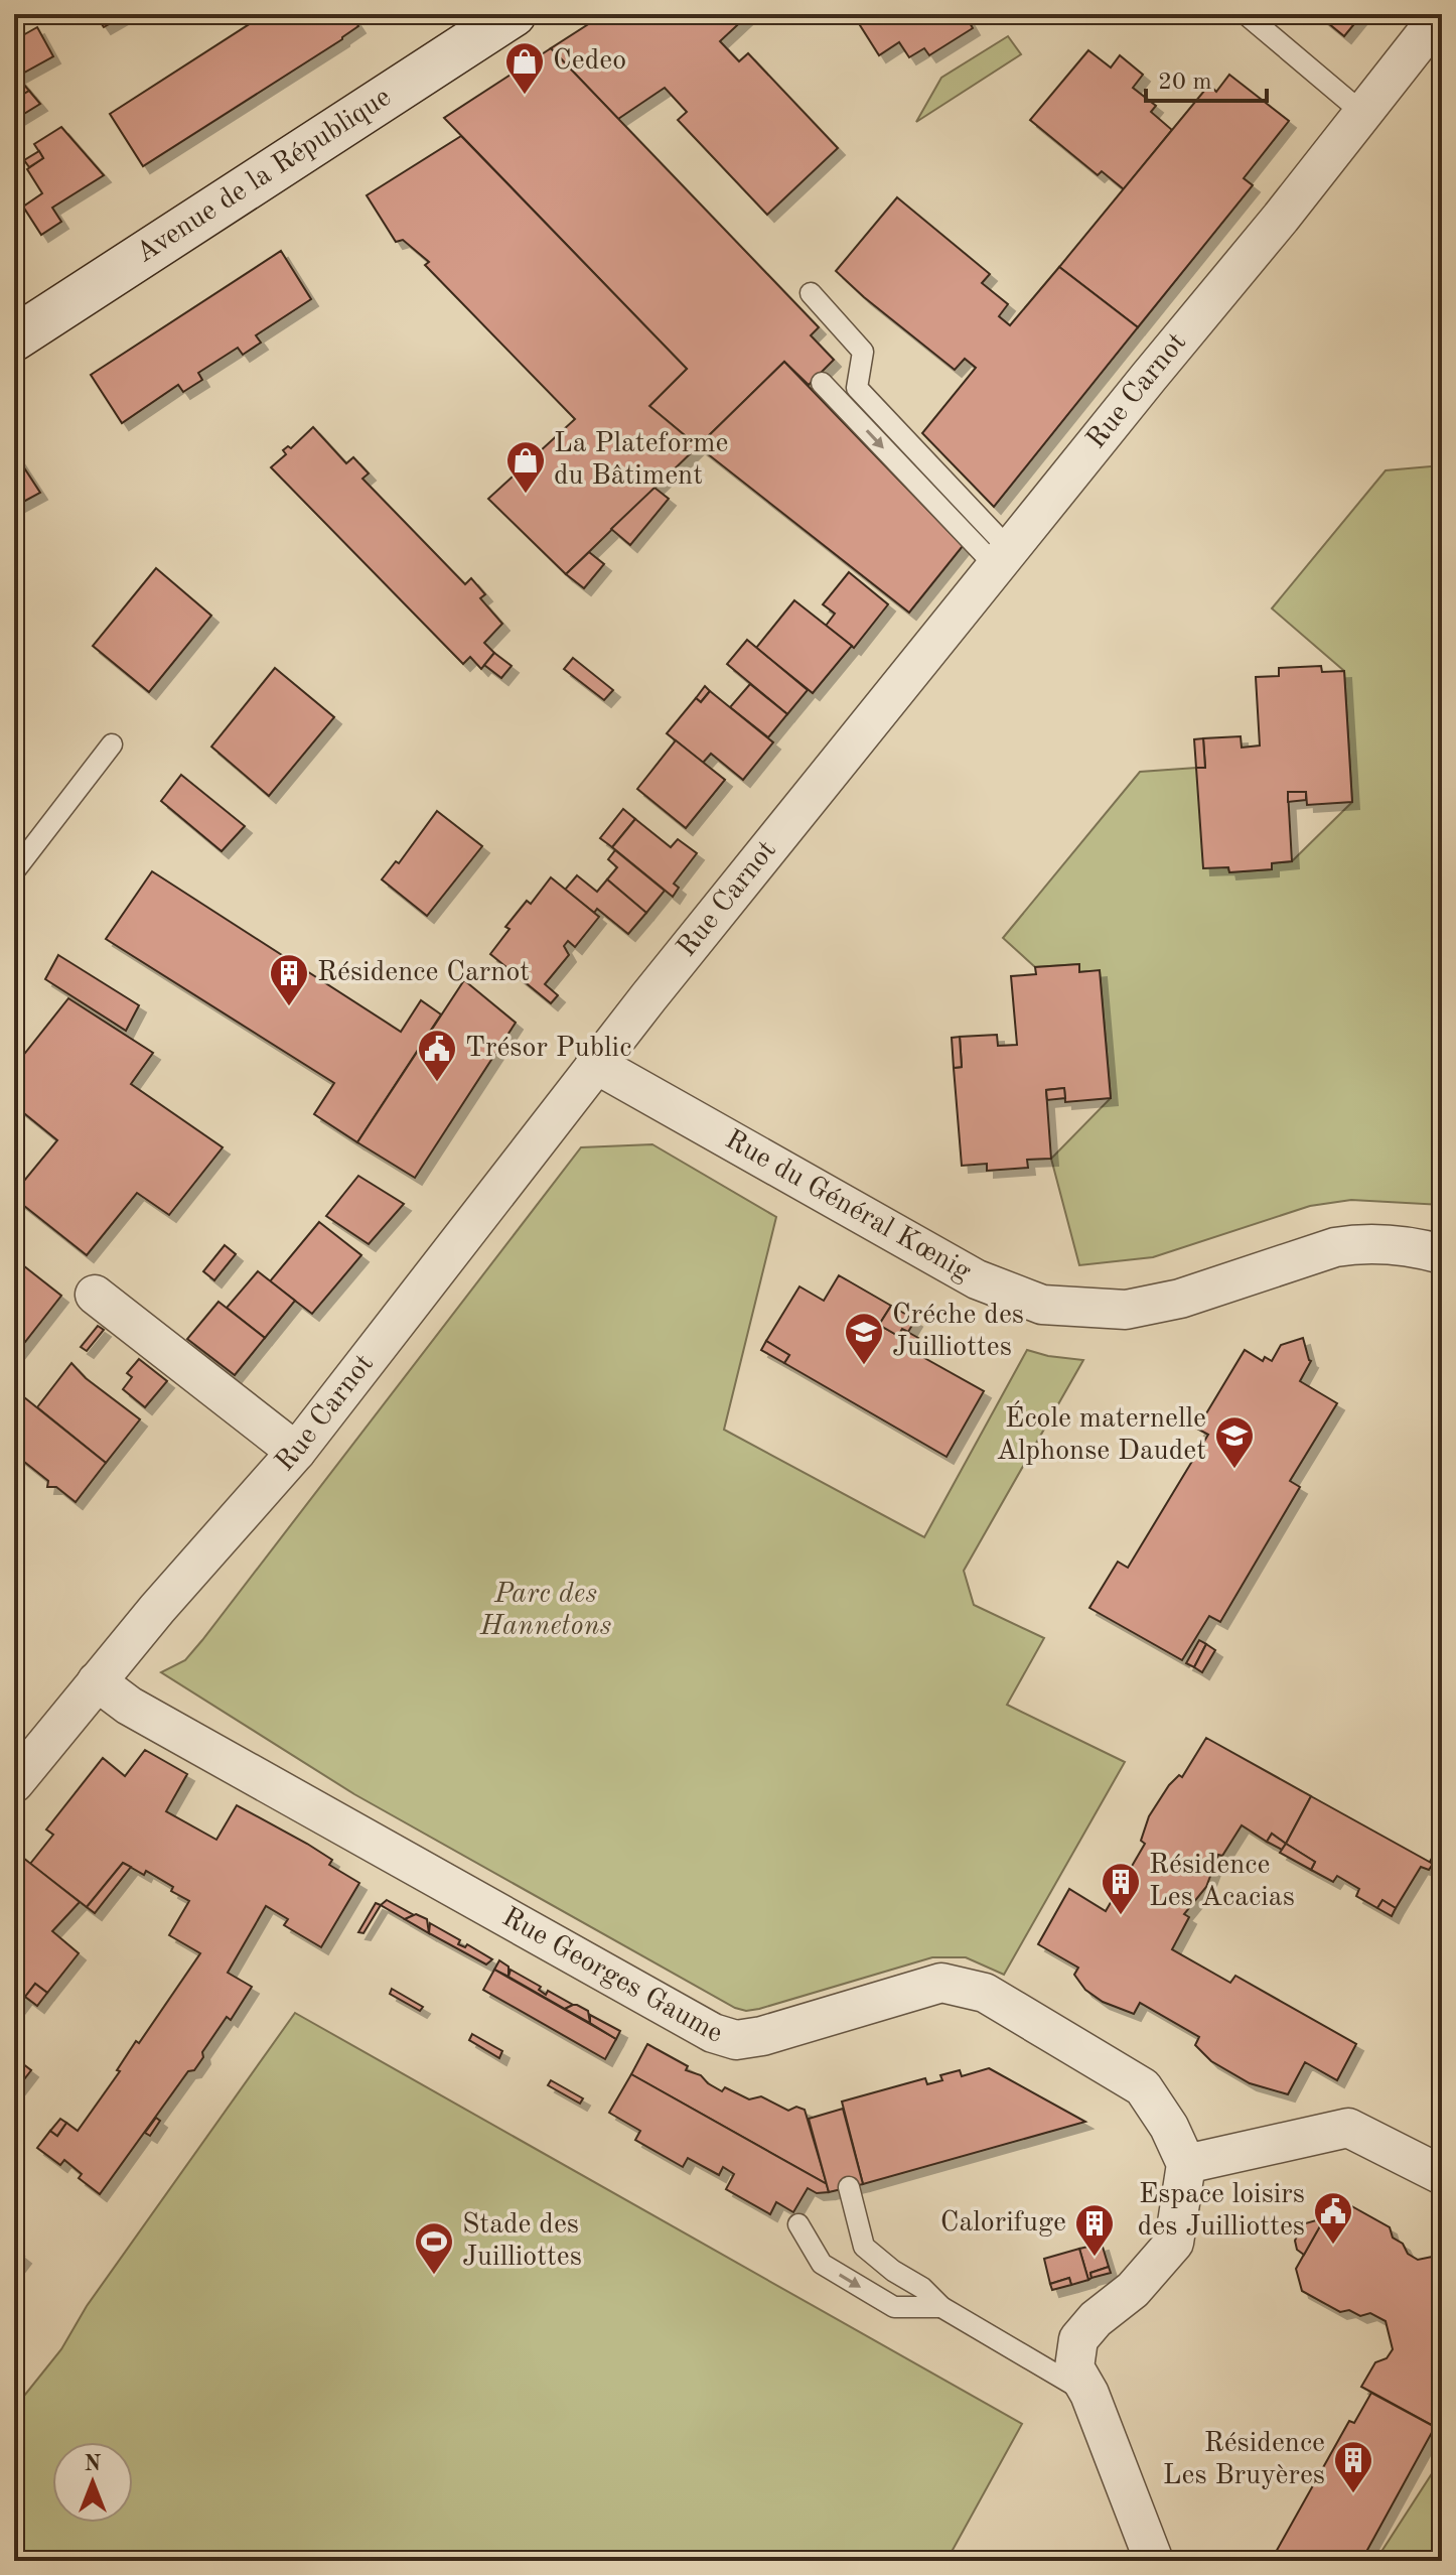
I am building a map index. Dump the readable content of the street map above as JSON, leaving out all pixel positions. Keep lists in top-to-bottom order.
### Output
{
  "streets": {
    "main road": ["Avenue de la République"],
    "street": ["Rue Carnot", "Rue du Général Kœnig", "Rue Georges Gaume"]
  },
  "crossings": [
    ["Rue Carnot", "Rue du Général Kœnig"],
    ["Rue Carnot", "Rue Georges Gaume"]
  ],
  "parks": ["Parc des Hannetons"],
  "places": {
    "shop": ["Cedeo", "La Plateforme du Bâtiment"],
    "building": [
      "Résidence Carnot",
      "Résidence Les Acacias",
      "Calorifuge",
      "Résidence Les Bruyères"
    ],
    "public building": ["Trésor Public", "Espace loisirs des Juilliottes"],
    "school or university": ["Créche des Juilliottes", "École maternelle Alphonse Daudet"],
    "sports": ["Stade des Juilliottes"]
  },
  "scale_bar": "20 m",
  "north": "top"
}
